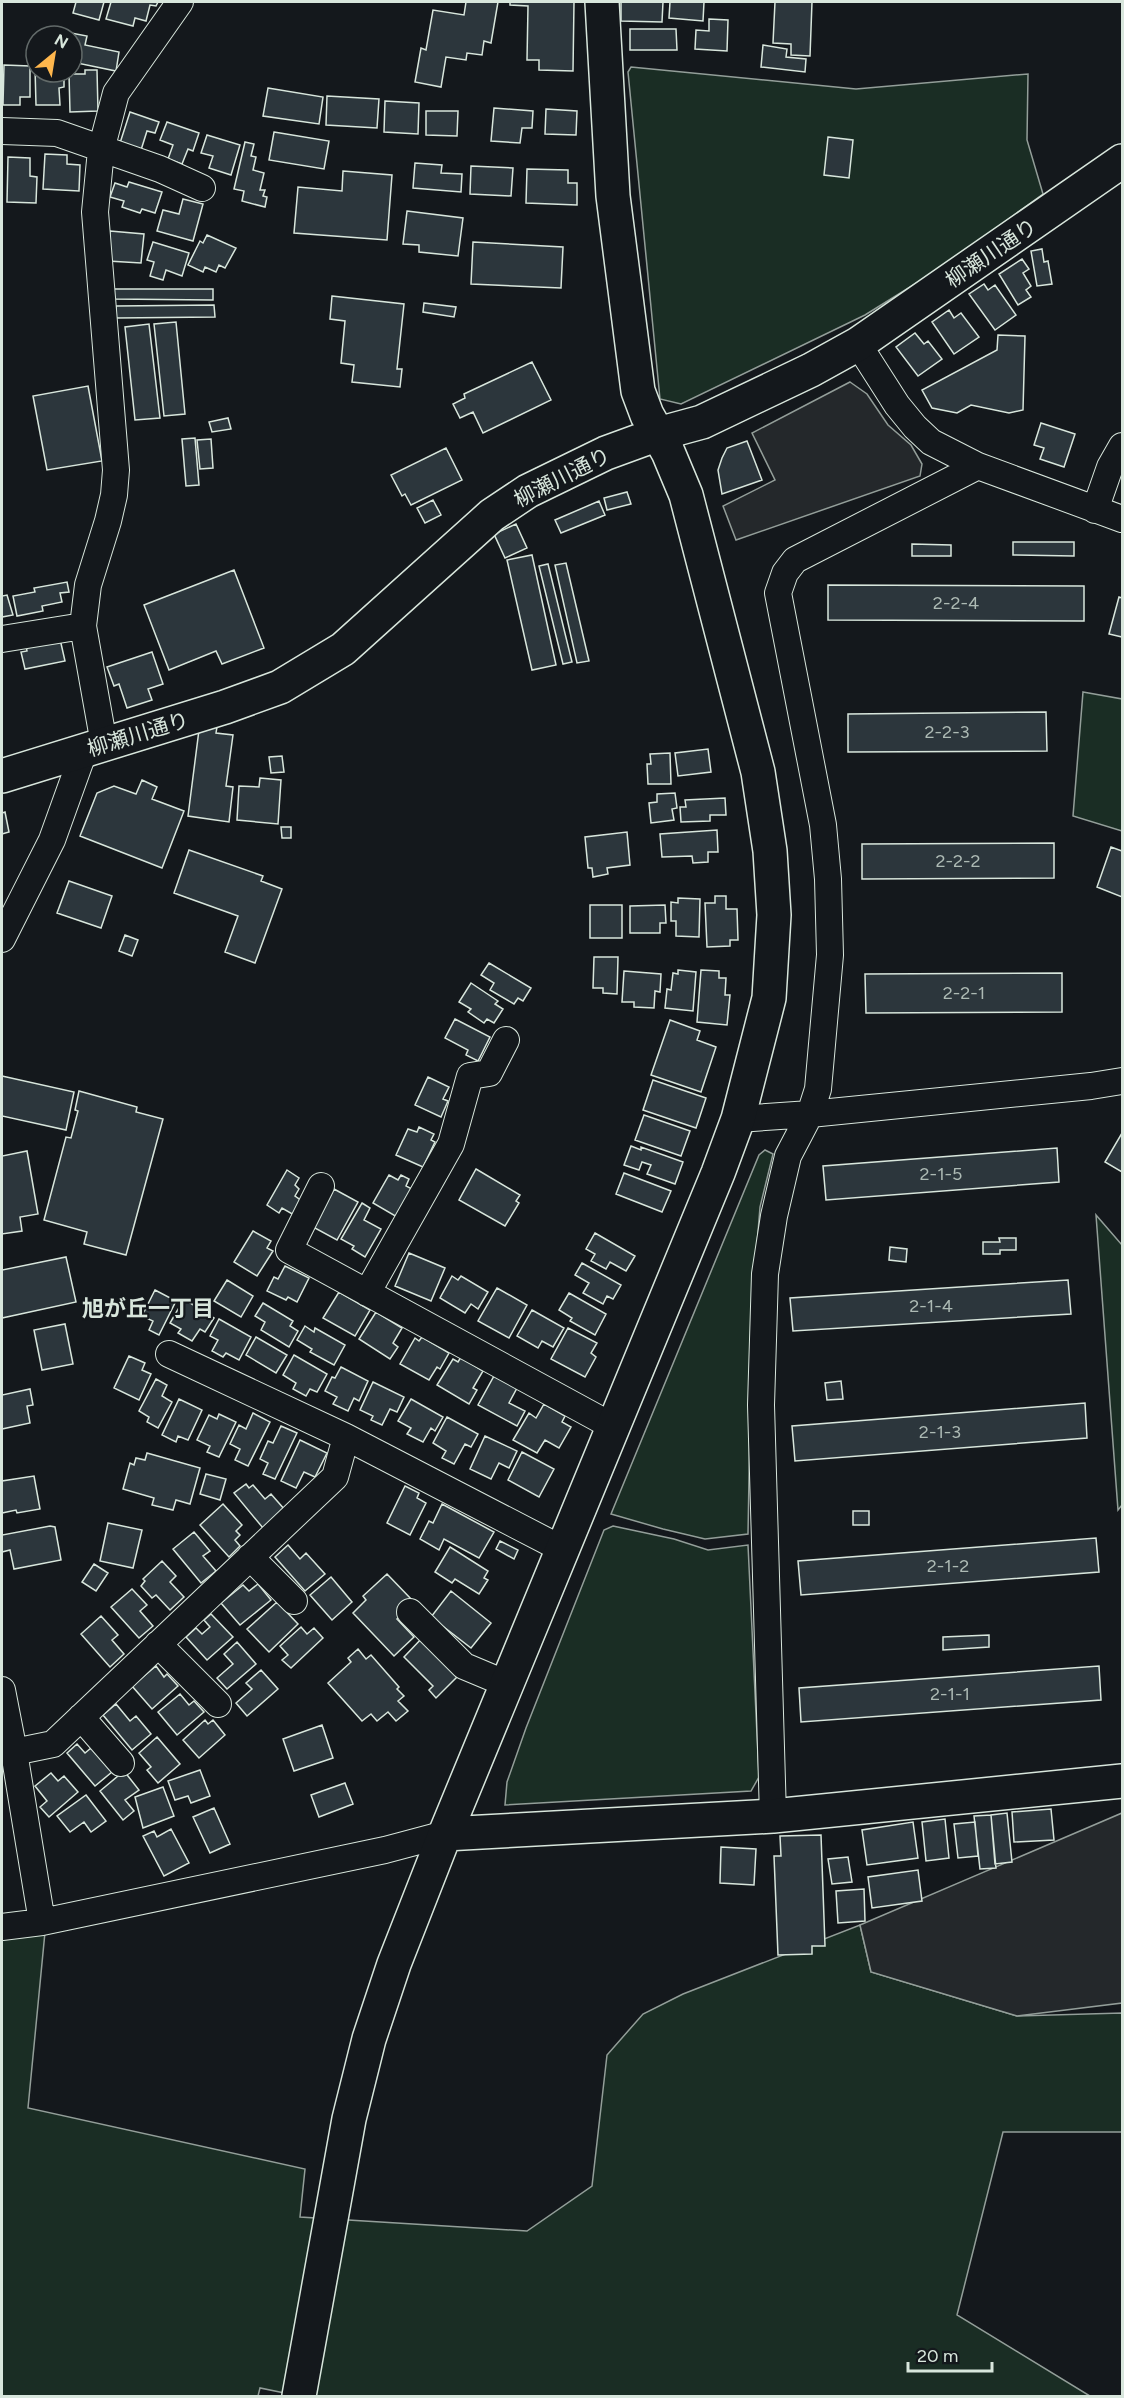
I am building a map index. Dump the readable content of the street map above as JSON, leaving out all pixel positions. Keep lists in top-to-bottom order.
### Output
{
  "streets": {
    "street": ["柳瀬川通り"]
  },
  "districts": ["旭が丘一丁目"],
  "house_numbers": [
    "2-2-4",
    "2-2-3",
    "2-2-2",
    "2-2-1",
    "2-1-5",
    "2-1-4",
    "2-1-3",
    "2-1-2",
    "2-1-1"
  ],
  "scale_bar": "20 m",
  "north": "top right"
}
